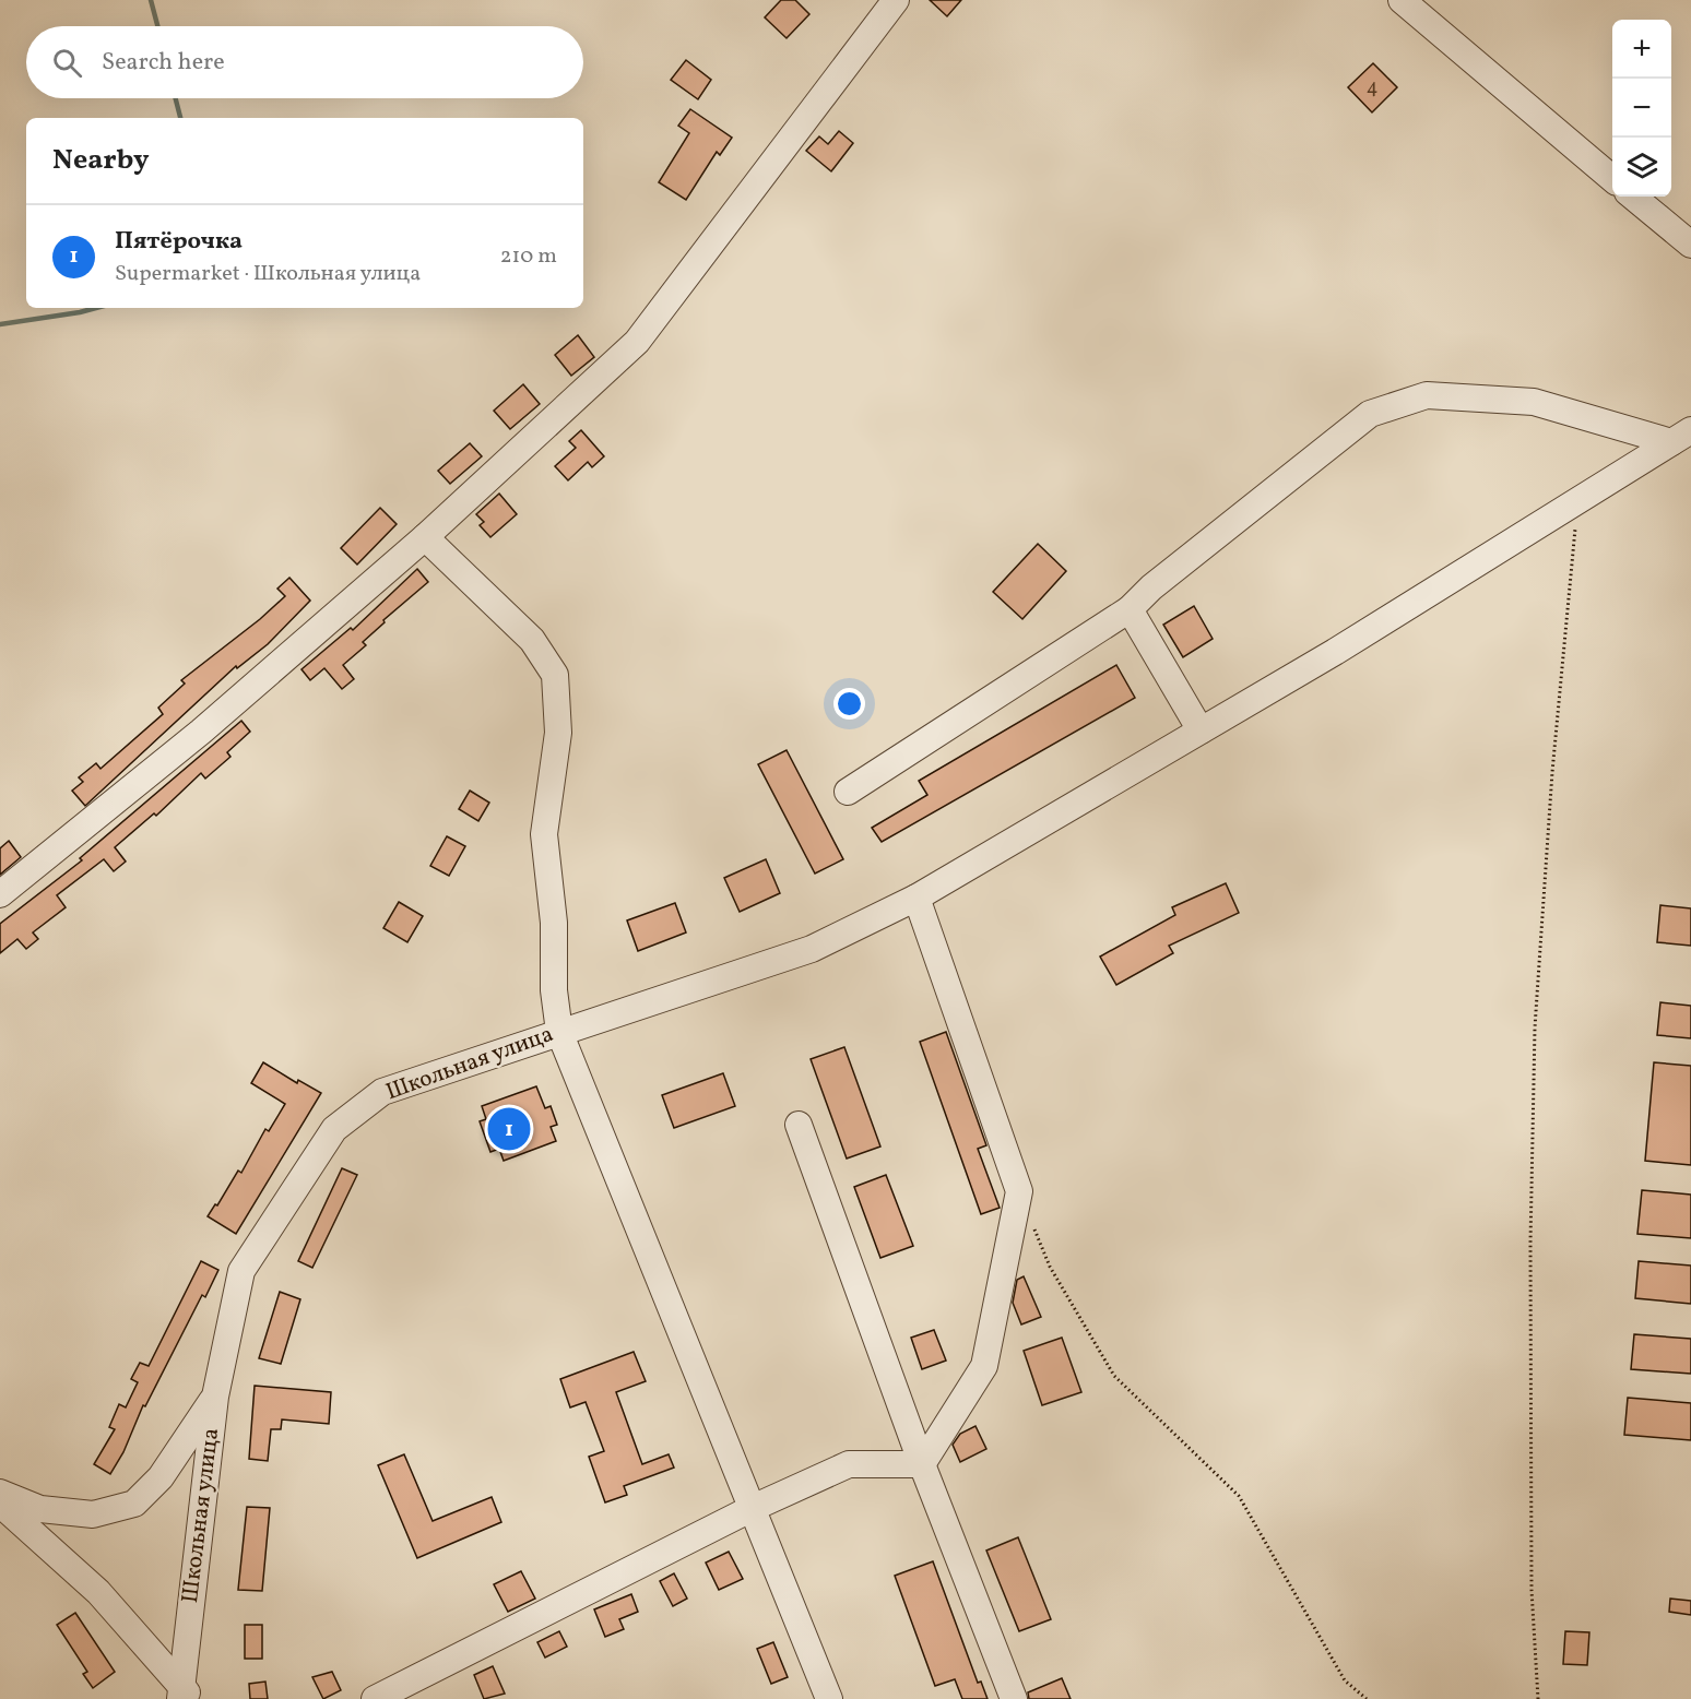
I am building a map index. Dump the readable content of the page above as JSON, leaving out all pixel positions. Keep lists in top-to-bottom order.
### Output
{
  "streets": {
    "street": ["Школьная улица"]
  },
  "house_numbers": ["4"],
  "page": {
    "map_buttons": ["+", "−"],
    "search": "Search here",
    "heading": "Nearby",
    "list": [
      {
        "mark": "1",
        "name": "Пятёрочка",
        "note": "Supermarket · Школьная улица",
        "value": "210 m"
      }
    ],
    "pins": "1"
  }
}
